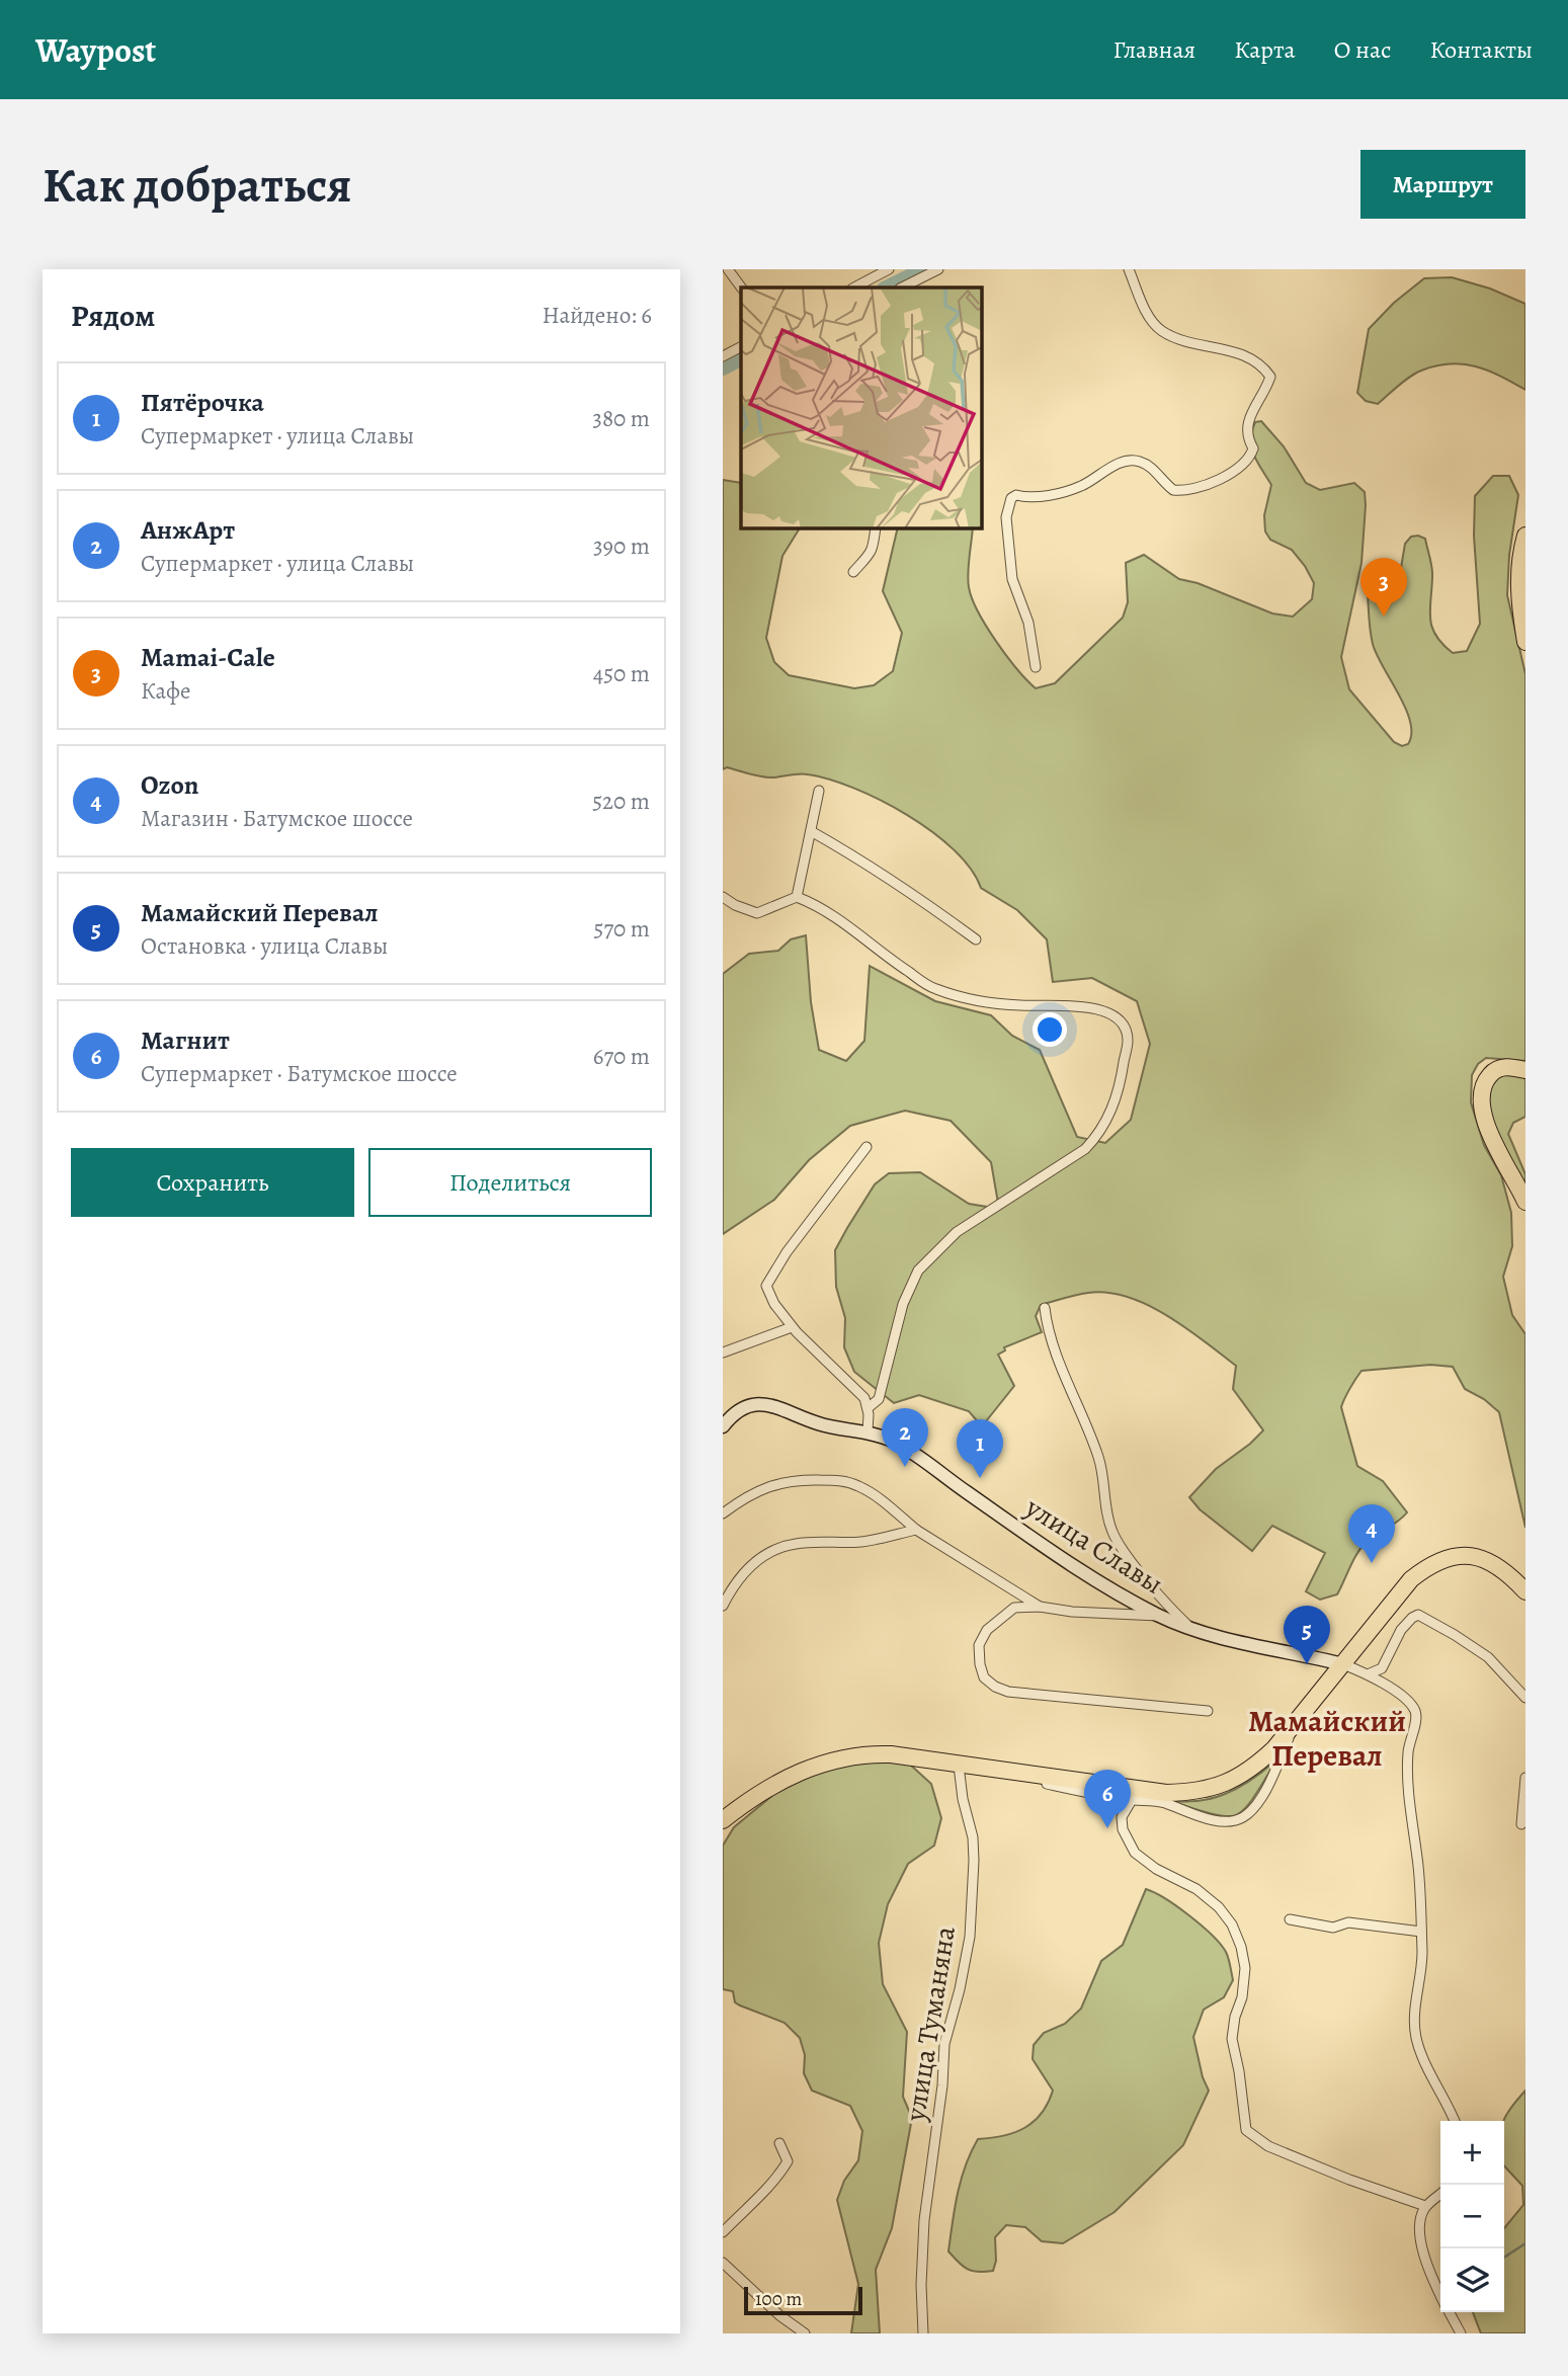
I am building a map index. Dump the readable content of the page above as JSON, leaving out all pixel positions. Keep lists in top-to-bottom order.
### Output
{
  "streets": {
    "street": ["улица Славы", "улица Туманяна"]
  },
  "districts": ["Мамайский Перевал"],
  "scale_bar": "100 m",
  "page": {
    "header": "Waypost",
    "nav": [
      "Главная",
      "Карта",
      "О нас",
      "Контакты"
    ],
    "buttons": [
      "Маршрут",
      ["Сохранить", "Поделиться"]
    ],
    "title": "Как добраться",
    "heading": ["Рядом", "Найдено: 6"],
    "list": [
      {
        "mark": "1",
        "name": "Пятёрочка",
        "note": "Супермаркет · улица Славы",
        "value": "380 m"
      },
      {
        "mark": "2",
        "name": "АнжАрт",
        "note": "Супермаркет · улица Славы",
        "value": "390 m"
      },
      {
        "mark": "3",
        "name": "Mamai-Cale",
        "note": "Кафе",
        "value": "450 m"
      },
      {
        "mark": "4",
        "name": "Ozon",
        "note": "Магазин · Батумское шоссе",
        "value": "520 m"
      },
      {
        "mark": "5",
        "name": "Мамайский Перевал",
        "note": "Остановка · улица Славы",
        "value": "570 m"
      },
      {
        "mark": "6",
        "name": "Магнит",
        "note": "Супермаркет · Батумское шоссе",
        "value": "670 m"
      }
    ],
    "pins": [
      "3",
      "2",
      "1",
      "4",
      "5",
      "6"
    ],
    "map_buttons": ["+", "−"],
    "scale": "100 m"
  }
}
